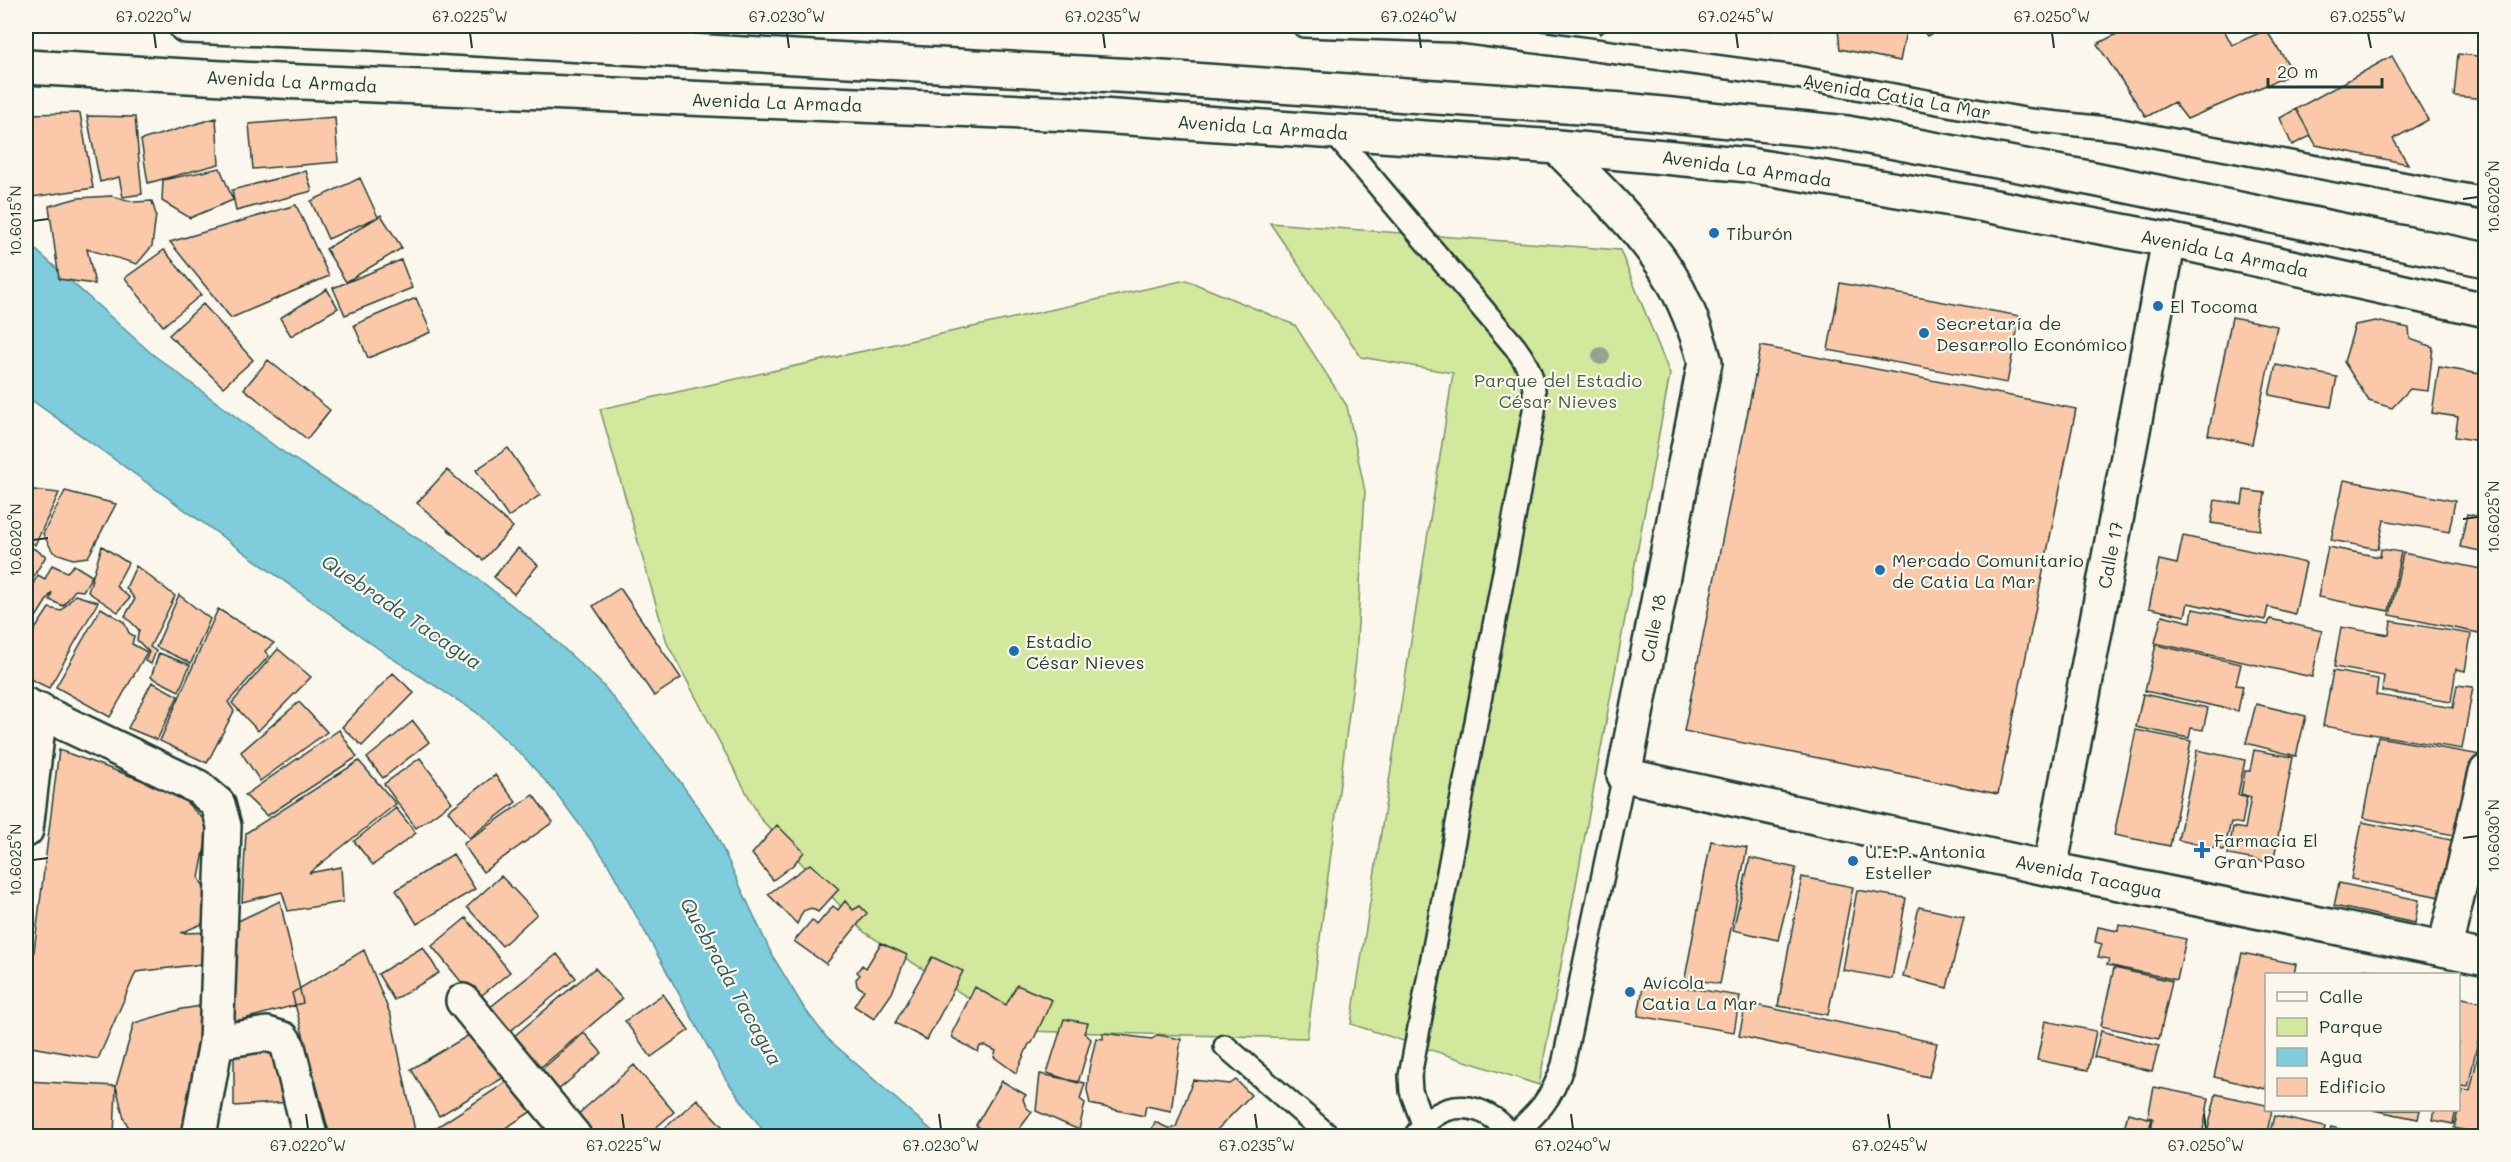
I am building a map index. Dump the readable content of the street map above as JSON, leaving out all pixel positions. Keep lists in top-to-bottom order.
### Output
{
  "streets": {
    "main road": [
      "Avenida La Armada",
      "Calle 17",
      "Calle 18",
      "Avenida Tacagua"
    ],
    "lane": ["Avenida Catia La Mar"]
  },
  "crossings": [
    ["Avenida La Armada", "Calle 17"],
    ["Avenida La Armada", "Calle 18"],
    ["Calle 17", "Avenida Tacagua"],
    ["Calle 18", "Avenida Tacagua"]
  ],
  "water": ["Quebrada Tacagua"],
  "parks": ["Parque del Estadio César Nieves"],
  "places": {
    "other": [
      "Tiburón",
      "El Tocoma",
      "Secretaría de Desarrollo Económico",
      "Mercado Comunitario de Catia La Mar",
      "Estadio César Nieves",
      "U.E.P. Antonia Esteller",
      "Avícola Catia La Mar"
    ],
    "health": ["Farmacia El Gran Paso"]
  },
  "legend": [
    "Calle",
    "Parque",
    "Agua",
    "Edificio"
  ],
  "scale_bar": "20 m",
  "coordinates": [
    "67.0220°W",
    "67.0225°W",
    "67.0230°W",
    "67.0235°W",
    "67.0240°W",
    "67.0245°W",
    "67.0250°W",
    "67.0255°W",
    "10.6020°N",
    "10.6015°N",
    "10.6025°N",
    "10.6030°N"
  ]
}
